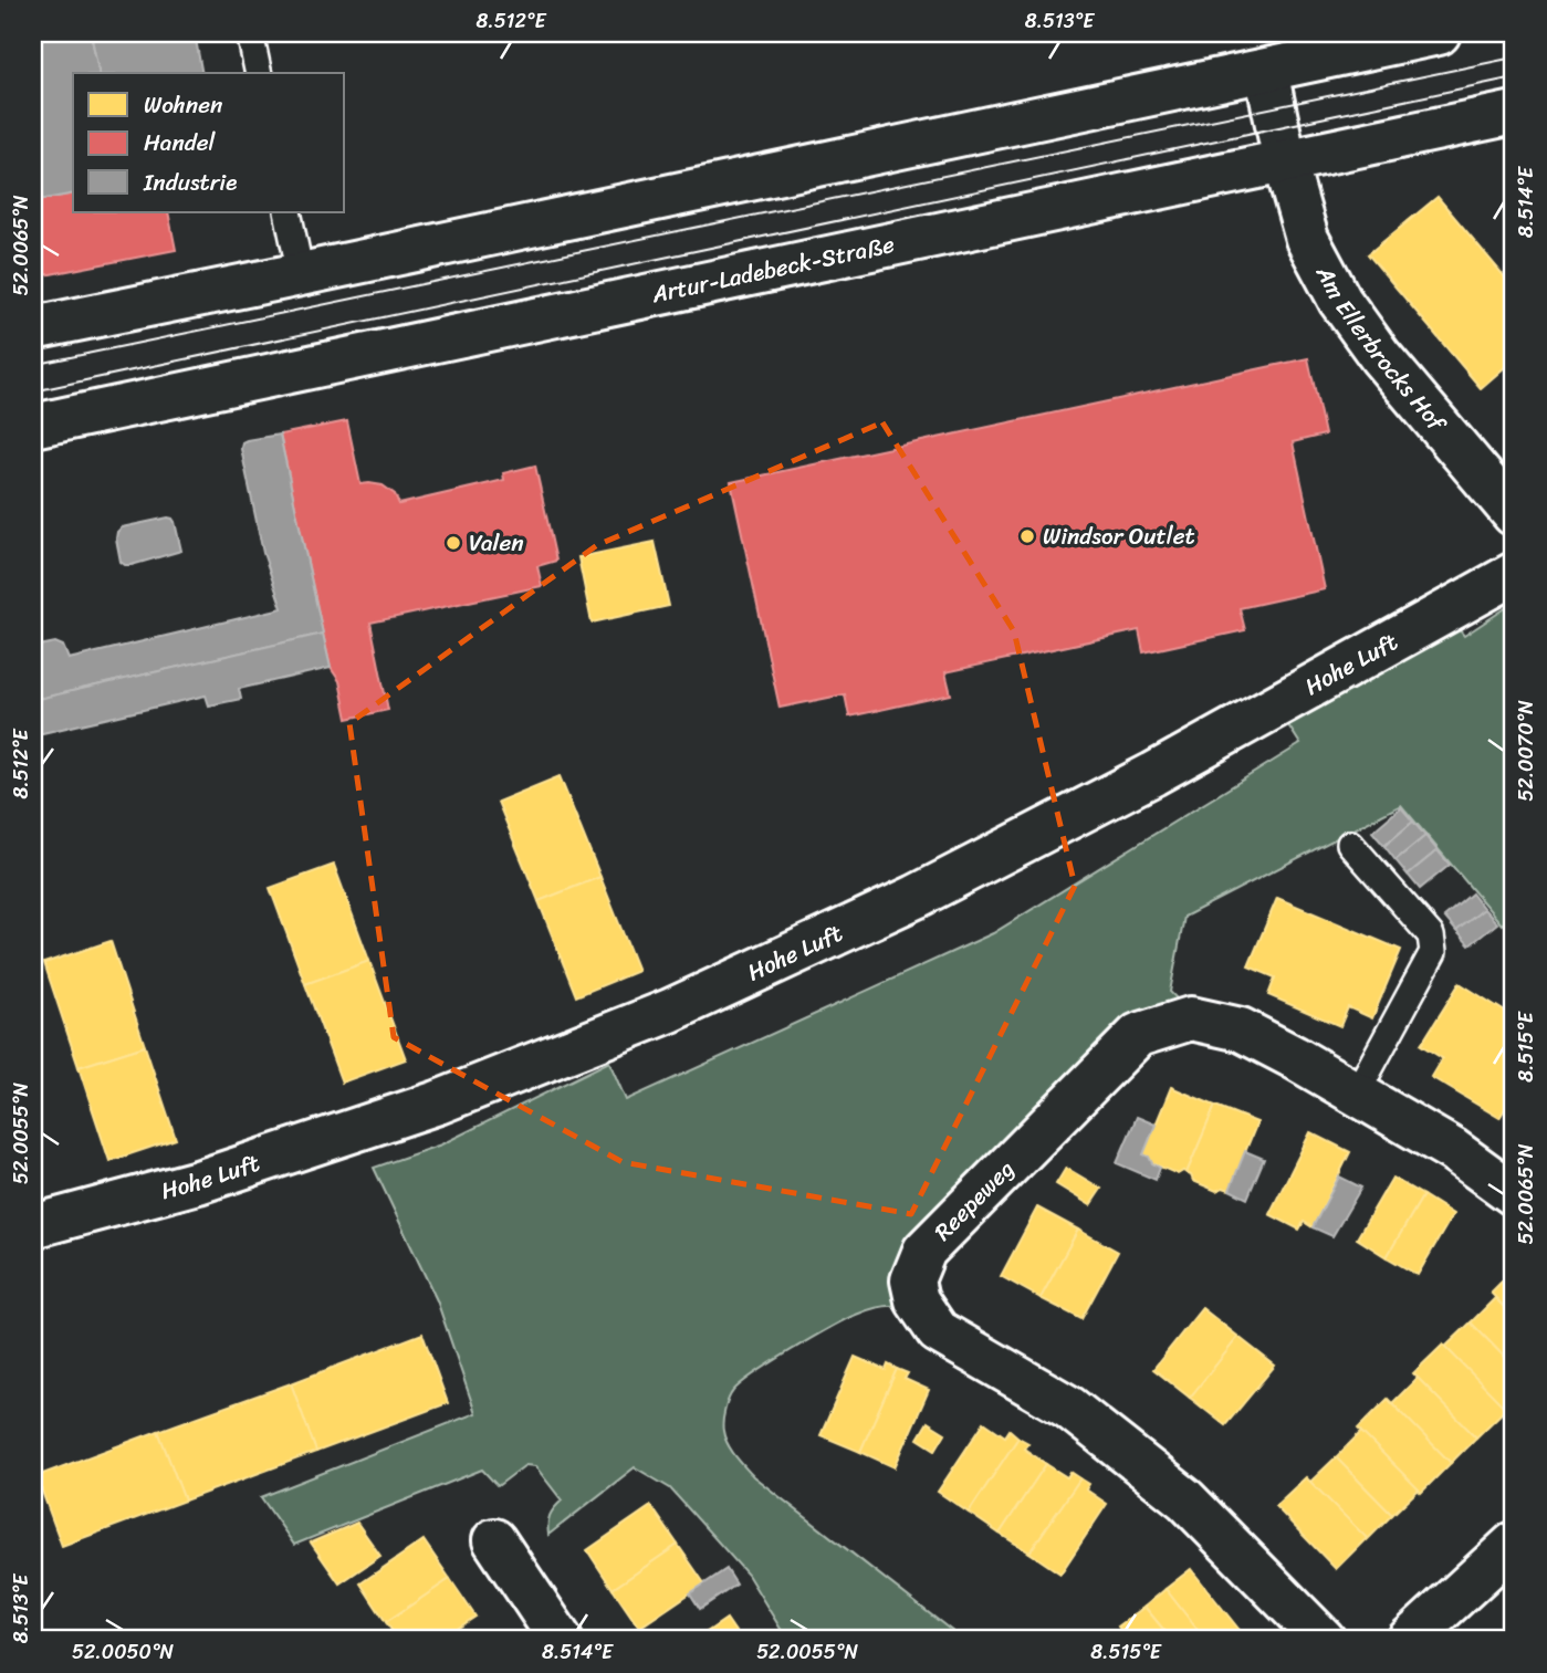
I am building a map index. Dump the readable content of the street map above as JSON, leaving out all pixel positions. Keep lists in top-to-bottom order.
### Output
{
  "streets": {
    "street": [
      "Artur-Ladebeck-Straße",
      "Am Ellerbrocks Hof",
      "Hohe Luft",
      "Reepeweg"
    ]
  },
  "crossings": [
    ["Artur-Ladebeck-Straße", "Am Ellerbrocks Hof"]
  ],
  "places": ["Windsor Outlet", "Valen"],
  "legend": ["Wohnen", "Handel", "Industrie"],
  "coordinates": [
    "8.512°E",
    "8.513°E",
    "8.514°E",
    "52.0065°N",
    "52.0070°N",
    "8.515°E",
    "52.0055°N",
    "52.0050°N"
  ]
}
